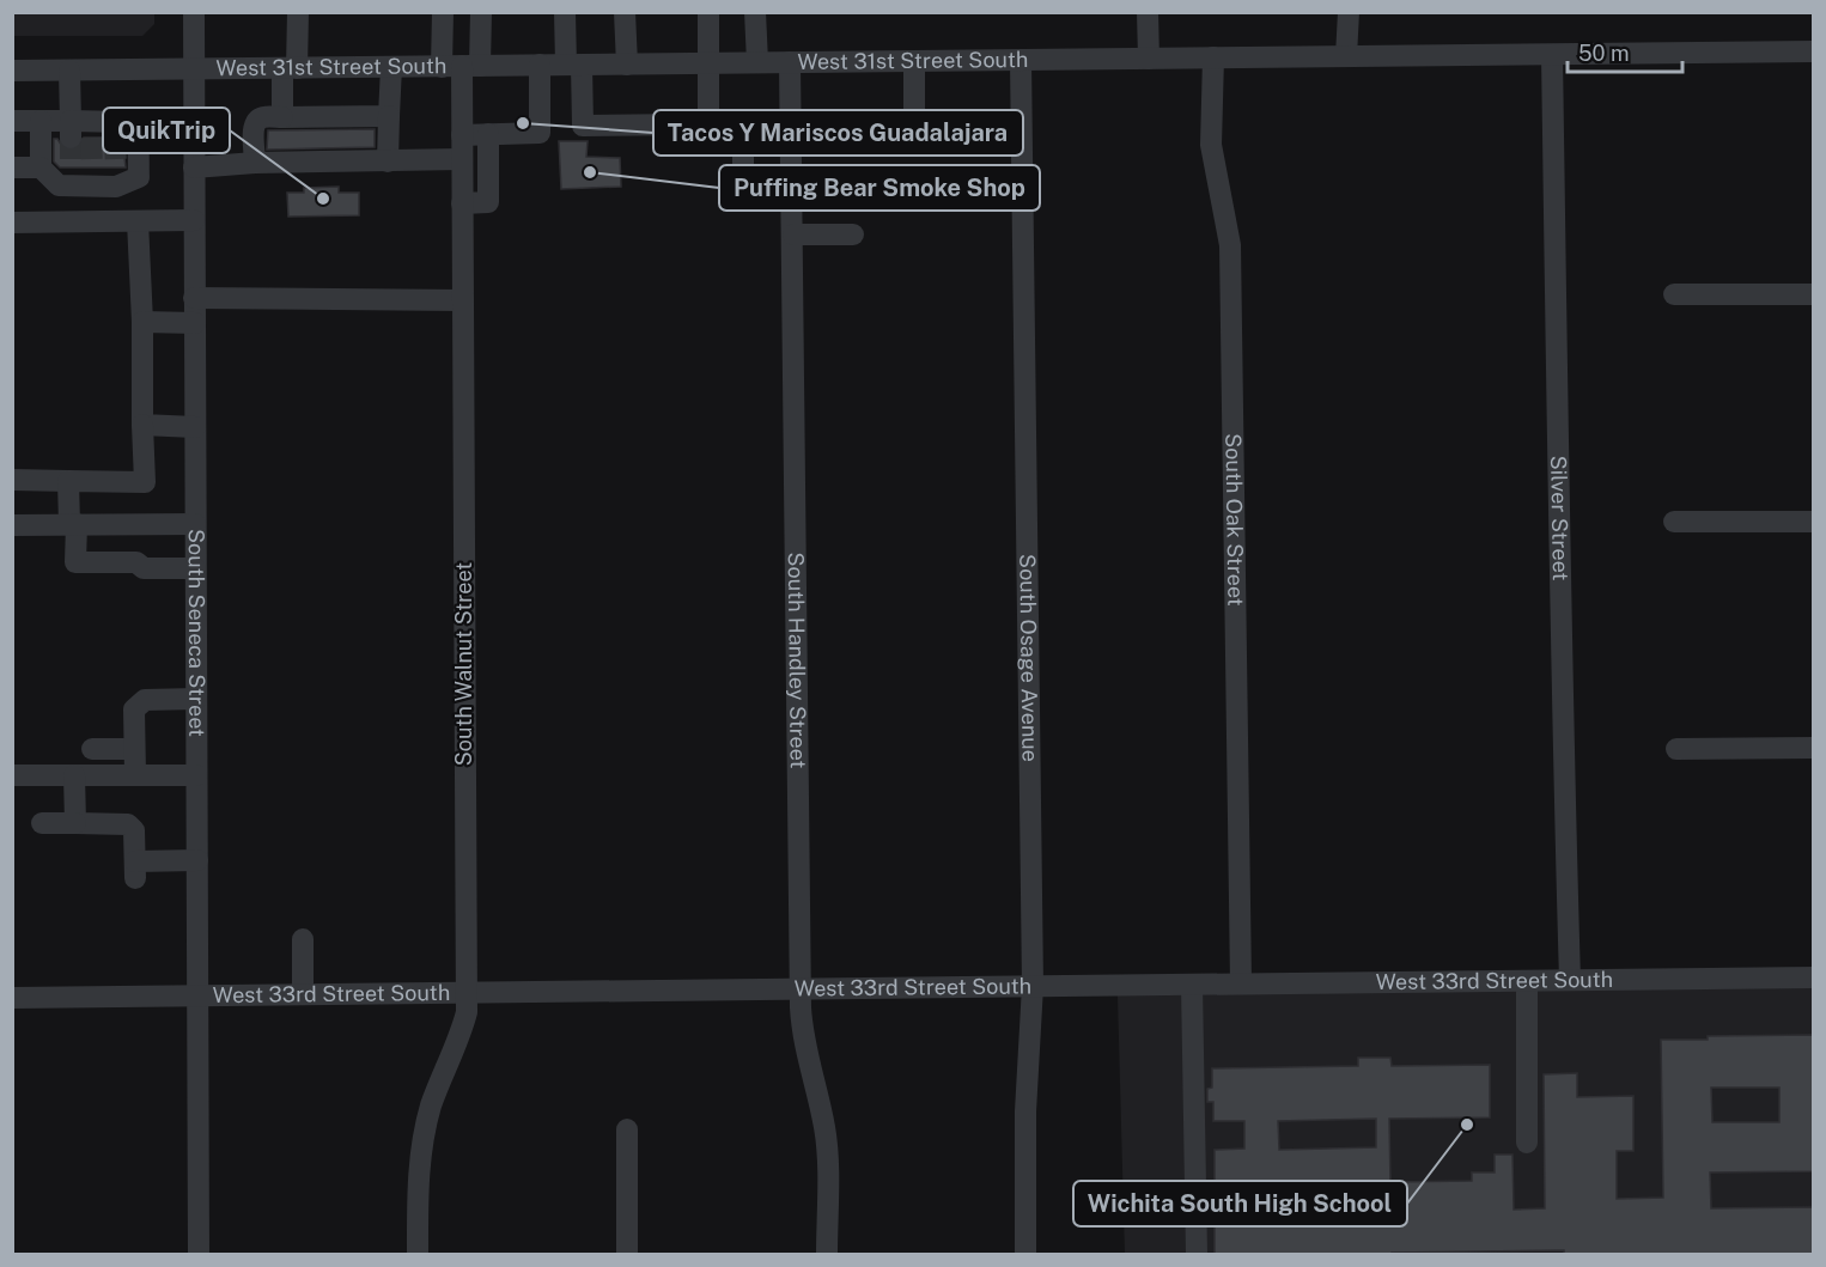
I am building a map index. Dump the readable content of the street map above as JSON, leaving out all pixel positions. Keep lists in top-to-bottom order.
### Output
{
  "streets": {
    "street": [
      "West 31st Street South",
      "Silver Street",
      "South Oak Street",
      "South Seneca Street",
      "South Osage Avenue",
      "South Handley Street",
      "South Walnut Street",
      "West 33rd Street South"
    ]
  },
  "crossings": [
    ["West 31st Street South", "Silver Street"],
    ["West 31st Street South", "South Oak Street"],
    ["West 31st Street South", "South Seneca Street"],
    ["West 31st Street South", "South Osage Avenue"],
    ["West 31st Street South", "South Handley Street"],
    ["West 31st Street South", "South Walnut Street"],
    ["Silver Street", "West 33rd Street South"],
    ["South Oak Street", "West 33rd Street South"],
    ["South Seneca Street", "West 33rd Street South"],
    ["South Osage Avenue", "West 33rd Street South"],
    ["South Handley Street", "West 33rd Street South"],
    ["South Walnut Street", "West 33rd Street South"]
  ],
  "places": [
    "Tacos Y Mariscos Guadalajara",
    "Puffing Bear Smoke Shop",
    "QuikTrip",
    "Wichita South High School"
  ],
  "scale_bar": "50 m"
}
